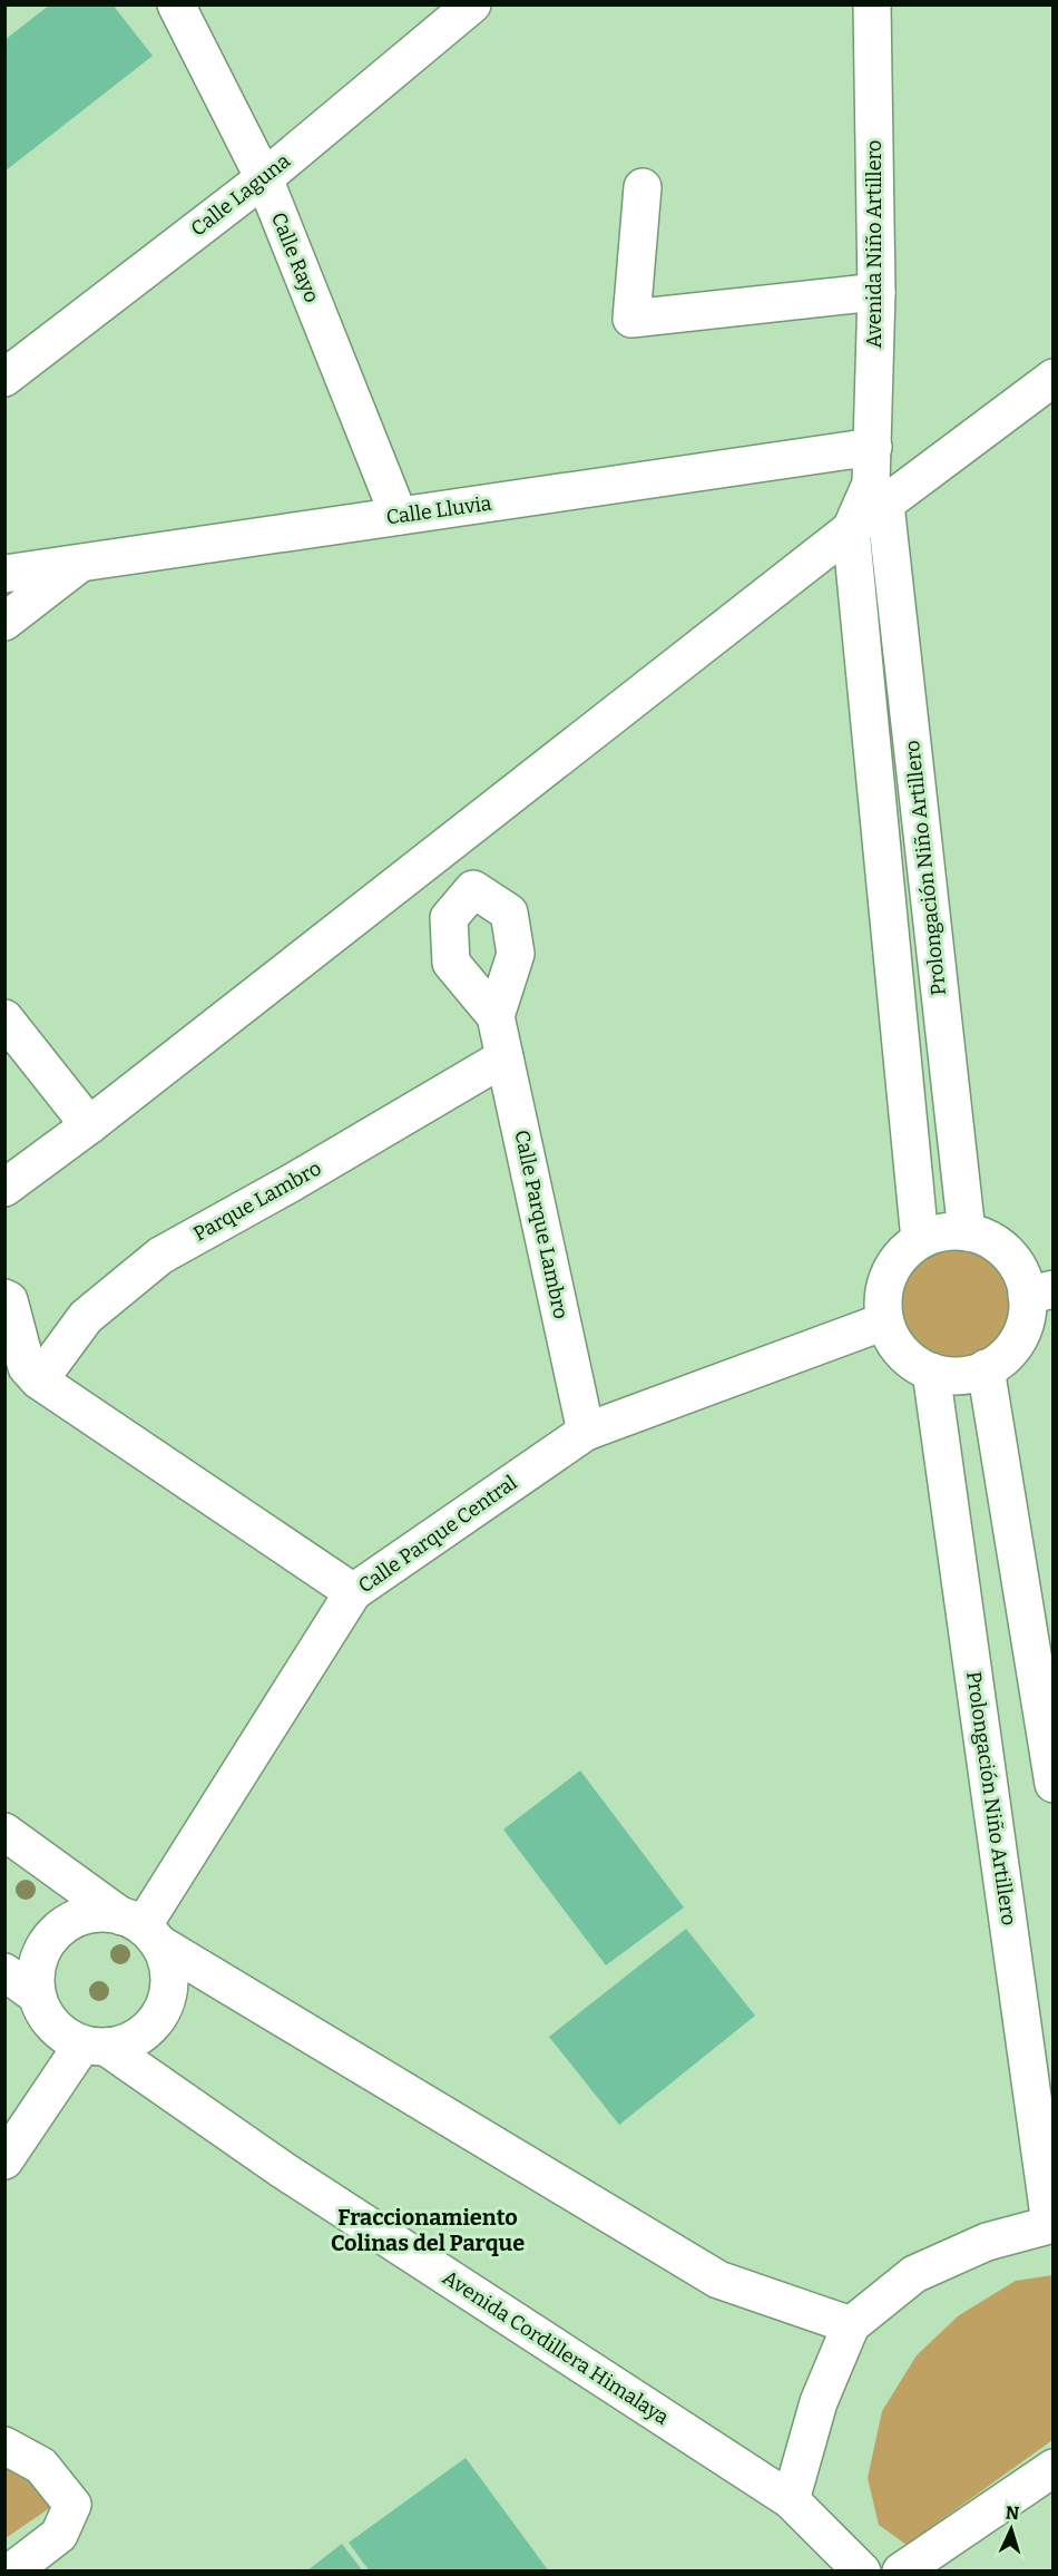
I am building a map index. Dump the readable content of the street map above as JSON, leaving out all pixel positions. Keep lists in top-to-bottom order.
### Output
{
  "streets": {
    "street": [
      "Calle Laguna",
      "Avenida Niño Artillero",
      "Calle Rayo",
      "Calle Lluvia",
      "Prolongación Niño Artillero",
      "Parque Lambro",
      "Calle Parque Lambro",
      "Calle Parque Central",
      "Avenida Cordillera Himalaya"
    ]
  },
  "crossings": [
    ["Calle Laguna", "Calle Rayo"],
    ["Avenida Niño Artillero", "Calle Lluvia"],
    ["Avenida Niño Artillero", "Prolongación Niño Artillero"],
    ["Calle Rayo", "Calle Lluvia"],
    ["Prolongación Niño Artillero", "Calle Parque Central"],
    ["Parque Lambro", "Calle Parque Lambro"],
    ["Calle Parque Lambro", "Calle Parque Central"],
    ["Calle Parque Central", "Avenida Cordillera Himalaya"]
  ],
  "districts": ["Fraccionamiento Colinas del Parque"],
  "north": "top"
}
